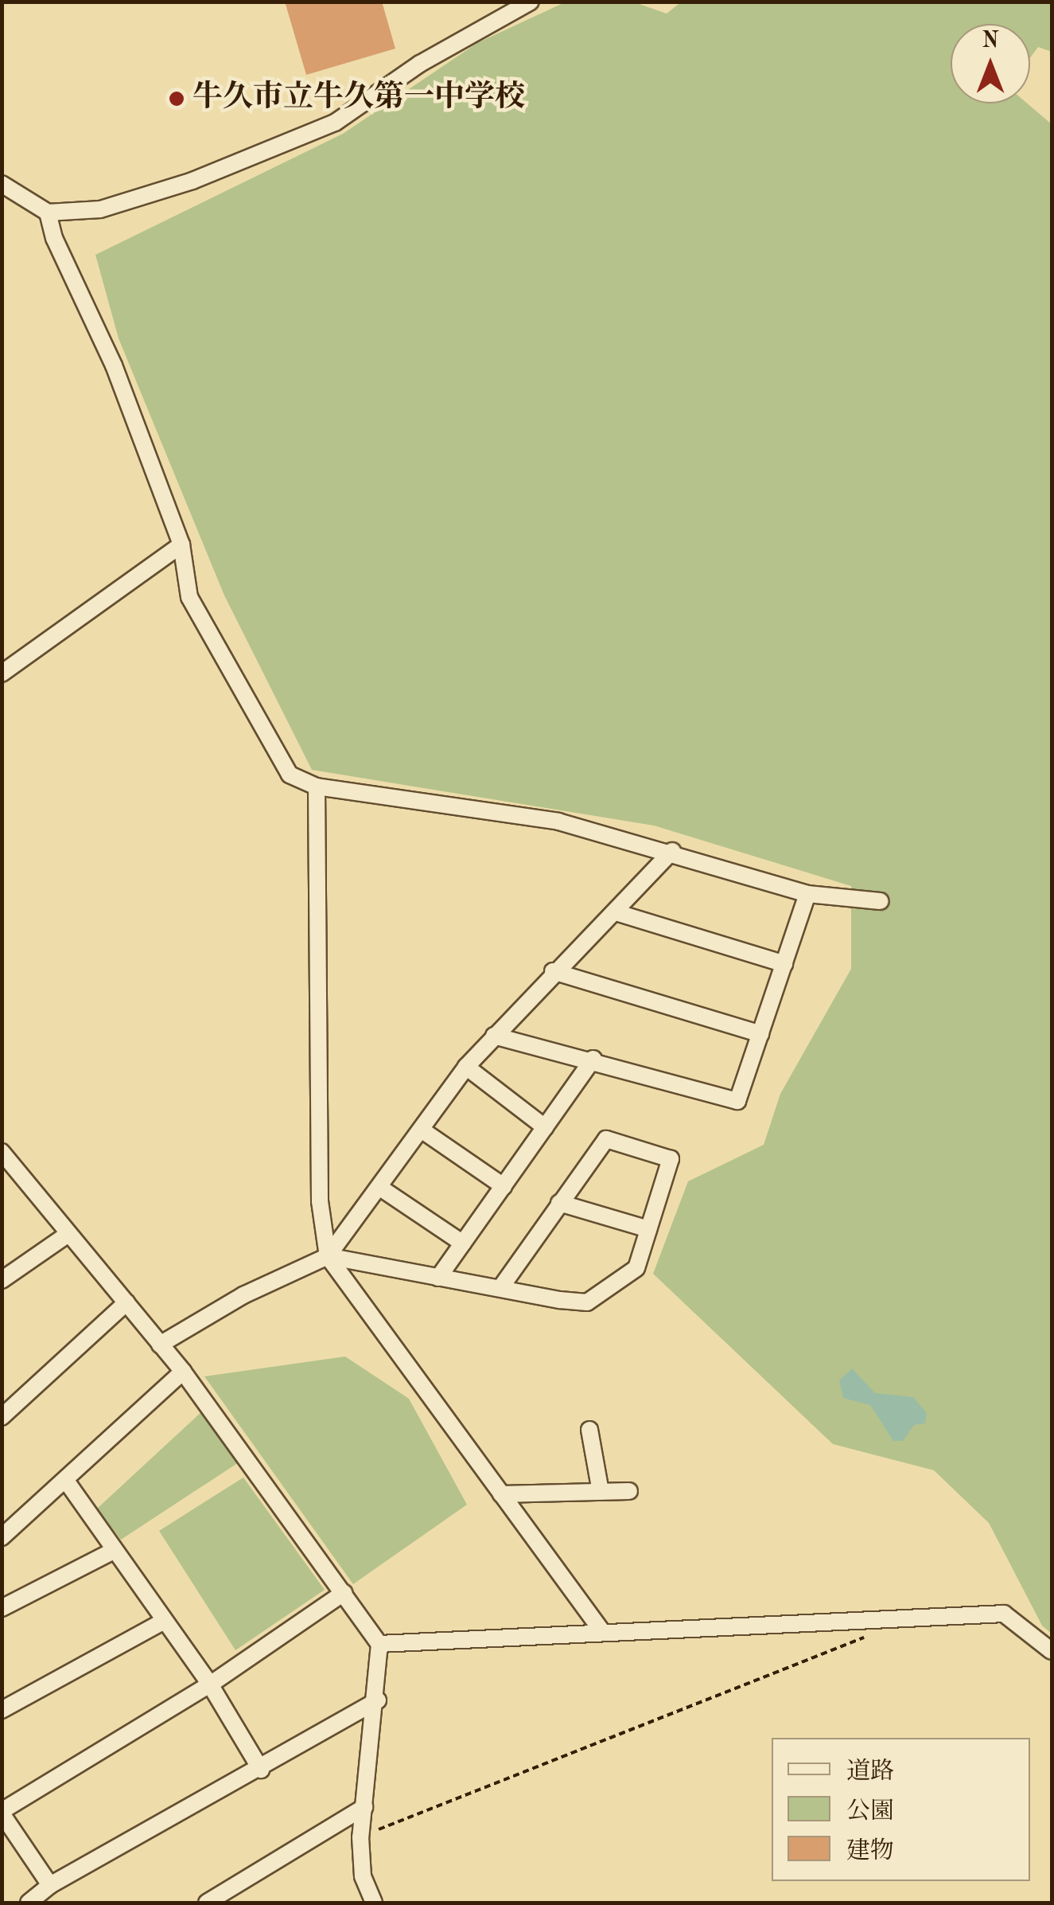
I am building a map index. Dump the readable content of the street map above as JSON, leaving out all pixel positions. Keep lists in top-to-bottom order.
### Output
{
  "places": ["牛久市立牛久第一中学校"],
  "legend": ["道路", "公園", "建物"],
  "north": "top"
}
